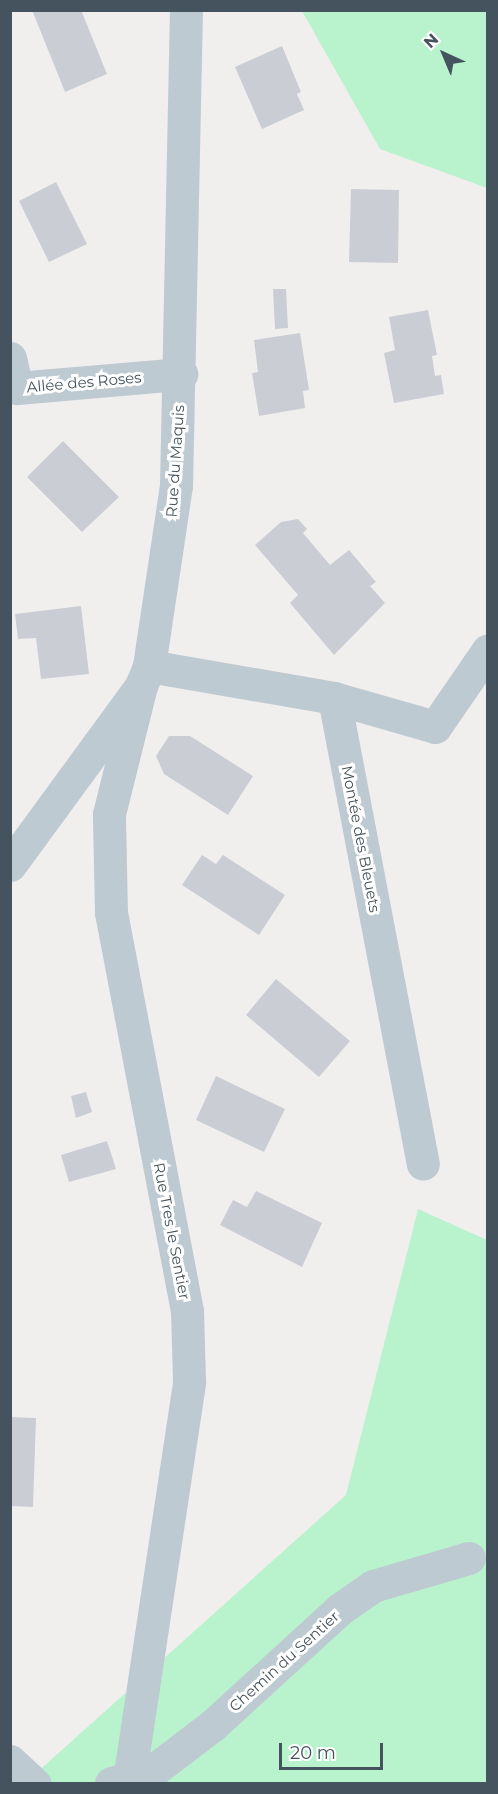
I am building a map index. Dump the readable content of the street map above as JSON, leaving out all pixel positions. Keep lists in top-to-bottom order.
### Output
{
  "streets": {
    "street": [
      "Allée des Roses",
      "Rue du Maquis",
      "Montée des Bleuets",
      "Rue Tres le Sentier",
      "Chemin du Sentier"
    ]
  },
  "crossings": [
    ["Allée des Roses", "Rue du Maquis"],
    ["Rue du Maquis", "Rue Tres le Sentier"],
    ["Rue Tres le Sentier", "Chemin du Sentier"]
  ],
  "scale_bar": "20 m",
  "north": "top left"
}
